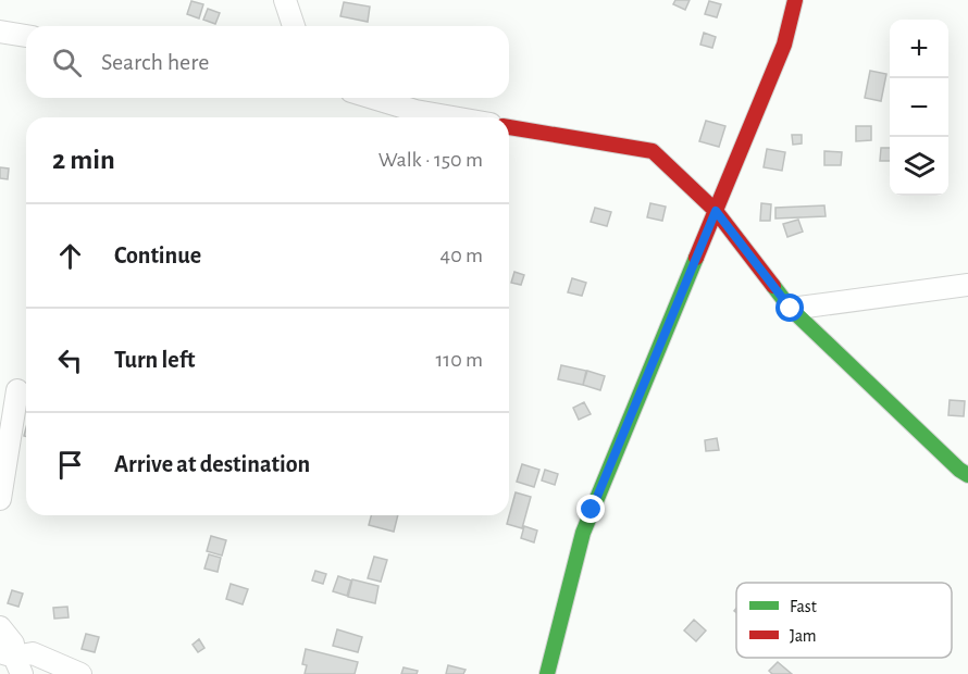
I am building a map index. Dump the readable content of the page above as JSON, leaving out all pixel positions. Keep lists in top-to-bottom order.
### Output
{
  "legend": ["Fast", "Jam"],
  "page": {
    "map_buttons": ["+", "−"],
    "search": "Search here",
    "heading": ["2 min", "Walk · 150 m"],
    "list": [
      ["Continue", "40 m"],
      ["Turn left", "110 m"],
      "Arrive at destination"
    ]
  }
}
